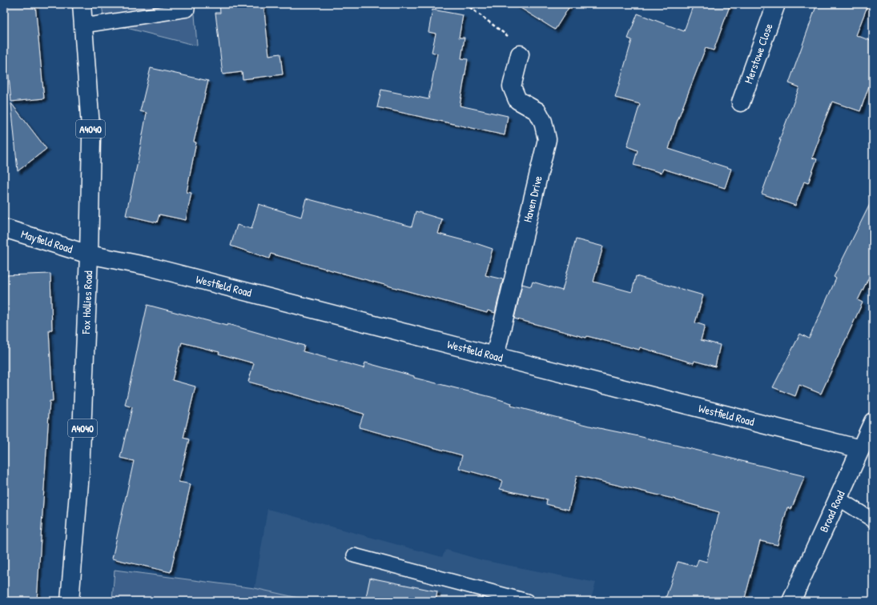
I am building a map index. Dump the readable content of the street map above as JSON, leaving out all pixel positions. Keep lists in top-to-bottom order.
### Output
{
  "streets": {
    "street": [
      "Merstowe Close",
      "A4040",
      "Haven Drive",
      "Mayfield Road",
      "Westfield Road",
      "Fox Hollies Road",
      "Broad Road"
    ]
  },
  "crossings": [
    ["Haven Drive", "Westfield Road"],
    ["Mayfield Road", "Westfield Road"],
    ["Mayfield Road", "Fox Hollies Road"],
    ["Westfield Road", "Fox Hollies Road"],
    ["Westfield Road", "Broad Road"]
  ]
}
